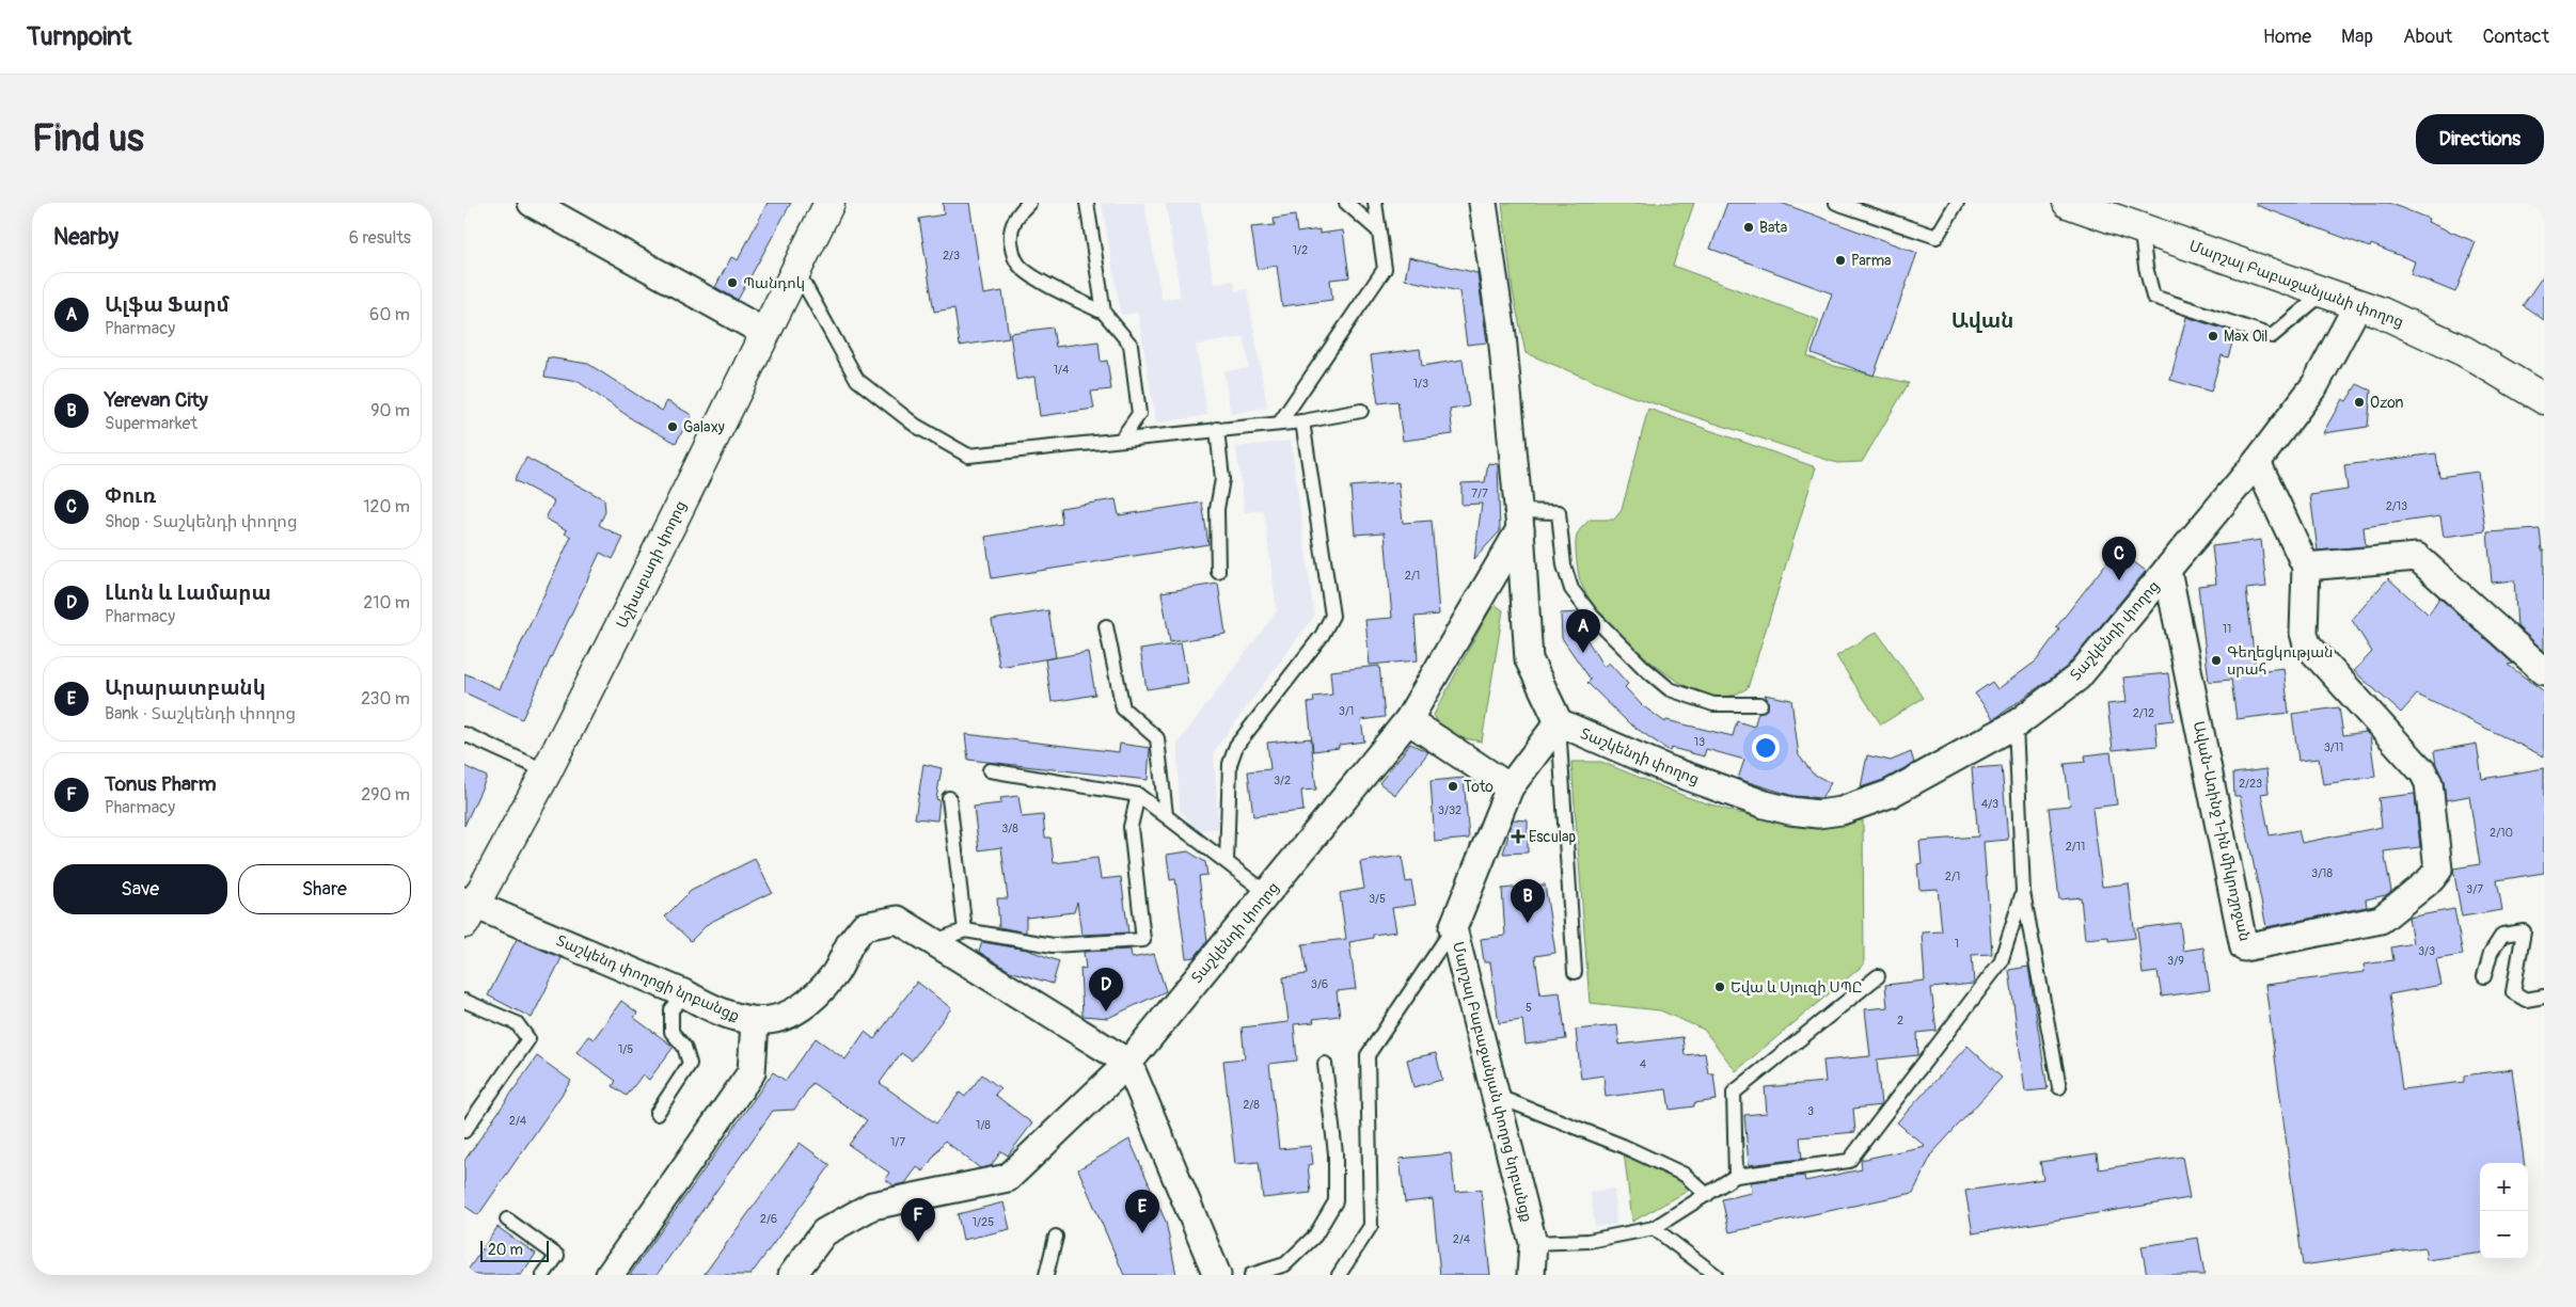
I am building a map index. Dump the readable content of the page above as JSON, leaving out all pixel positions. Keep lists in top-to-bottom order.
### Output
{
  "streets": {
    "street": [
      "Մարշալ Բաբաջանյանի փողոց",
      "Աշխաբադի փողոց",
      "Տաշկենդի փողոց",
      "Ավան-Առինջ 1-ին միկրոշրջան",
      "Տաշկենդ փողոցի նրբանցք",
      "Մարշալ Բաբաջանյան փողոց նրբանցք"
    ]
  },
  "crossings": [
    ["Մարշալ Բաբաջանյանի փողոց", "Տաշկենդի փողոց"],
    ["Աշխաբադի փողոց", "Տաշկենդ փողոցի նրբանցք"],
    ["Տաշկենդի փողոց", "Ավան-Առինջ 1-ին միկրոշրջան"],
    ["Տաշկենդի փողոց", "Տաշկենդ փողոցի նրբանցք"],
    ["Տաշկենդի փողոց", "Մարշալ Բաբաջանյան փողոց նրբանցք"]
  ],
  "districts": ["Ավան"],
  "places": {
    "other": [
      "Bata",
      "Parma",
      "Պանդոկ",
      "Max Oil",
      "Ozon",
      "Galaxy",
      "Գեղեցկության սրահ",
      "Toto",
      "Եվա և Սյուզի ՍՊԸ"
    ],
    "health": ["Esculap"]
  },
  "house_numbers": [
    "1/2",
    "2/3",
    "1/4",
    "1/3",
    "7/7",
    "2/13",
    "2/1",
    "11",
    "3/1",
    "2/12",
    "13",
    "3/11",
    "3/2",
    "2/23",
    "4/3",
    "3/32",
    "3/8",
    "2/10",
    "2/11",
    "3/18",
    "2/1",
    "3/7",
    "3/5",
    "1",
    "3/3",
    "3/9",
    "3/6",
    "5",
    "2",
    "1/5",
    "4",
    "2/8",
    "3",
    "2/4",
    "1/8",
    "1/7",
    "2/6",
    "1/25",
    "2/4"
  ],
  "scale_bar": "20 m",
  "page": {
    "header": "Turnpoint",
    "nav": [
      "Home",
      "Map",
      "About",
      "Contact"
    ],
    "buttons": [
      "Directions",
      ["Save", "Share"]
    ],
    "title": "Find us",
    "heading": ["Nearby", "6 results"],
    "list": [
      {
        "mark": "A",
        "name": "Ալֆա Ֆարմ",
        "note": "Pharmacy",
        "value": "60 m"
      },
      {
        "mark": "B",
        "name": "Yerevan City",
        "note": "Supermarket",
        "value": "90 m"
      },
      {
        "mark": "C",
        "name": "Փուռ",
        "note": "Shop · Տաշկենդի փողոց",
        "value": "120 m"
      },
      {
        "mark": "D",
        "name": "Լևոն և Լամարա",
        "note": "Pharmacy",
        "value": "210 m"
      },
      {
        "mark": "E",
        "name": "Արարատբանկ",
        "note": "Bank · Տաշկենդի փողոց",
        "value": "230 m"
      },
      {
        "mark": "F",
        "name": "Tonus Pharm",
        "note": "Pharmacy",
        "value": "290 m"
      }
    ],
    "pins": [
      "C",
      "A",
      "B",
      "D",
      "E",
      "F"
    ],
    "map_buttons": ["+", "−"],
    "scale": "20 m"
  }
}
